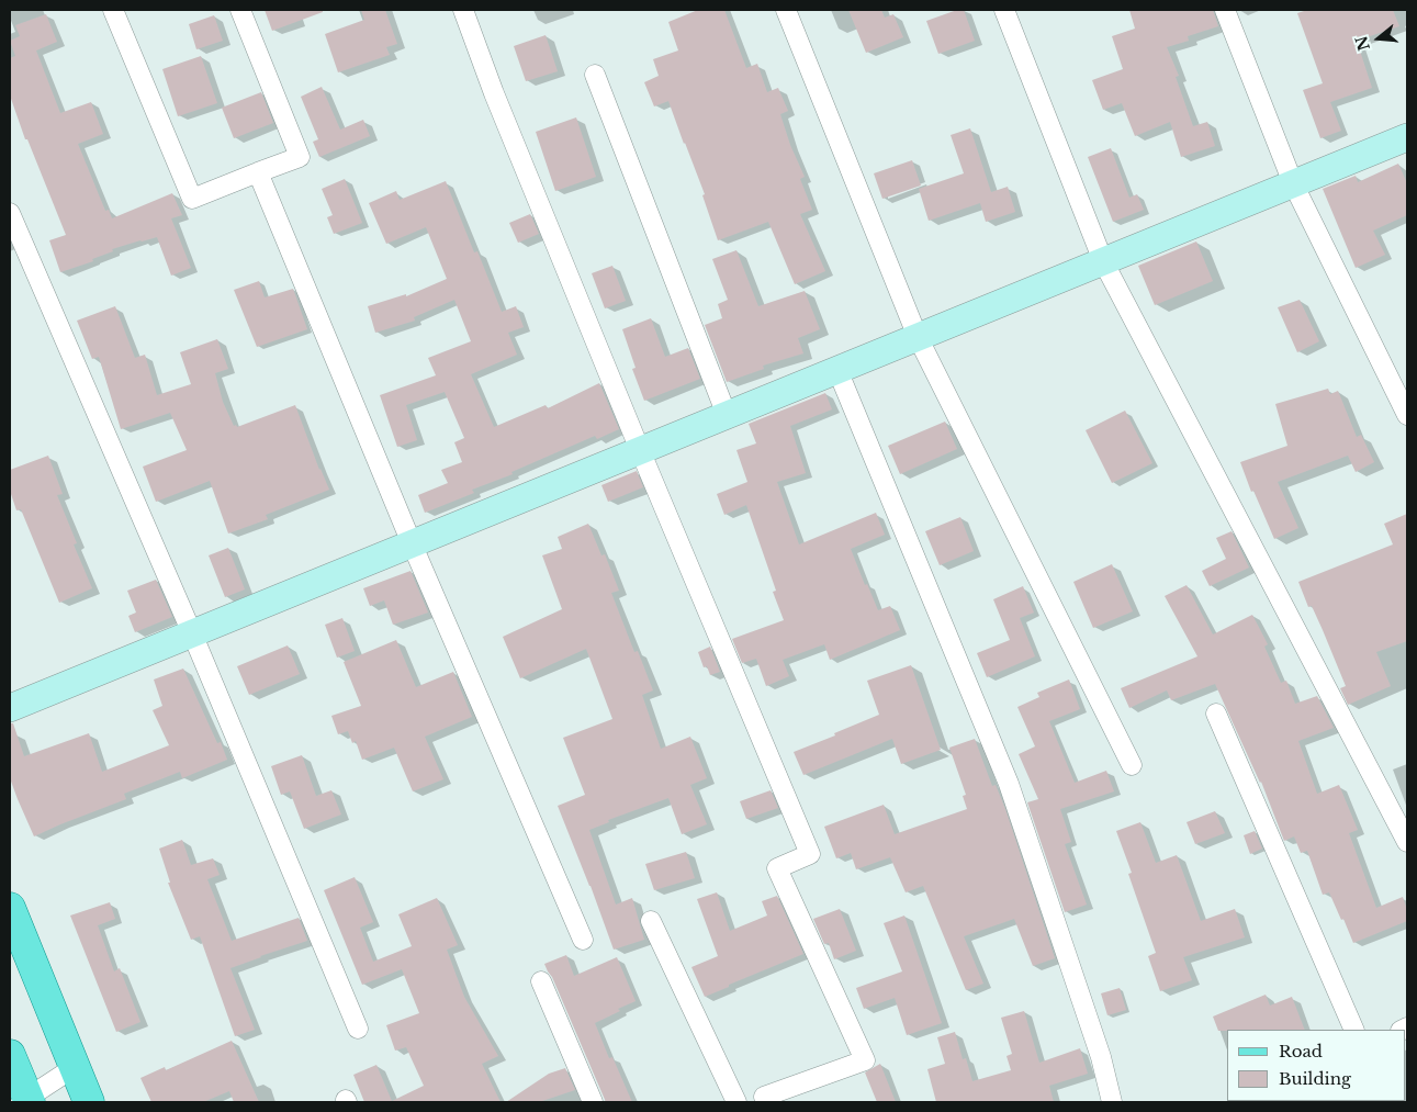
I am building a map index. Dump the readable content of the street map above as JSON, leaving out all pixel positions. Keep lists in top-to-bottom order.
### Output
{
  "legend": ["Road", "Building"],
  "north": "left"
}
